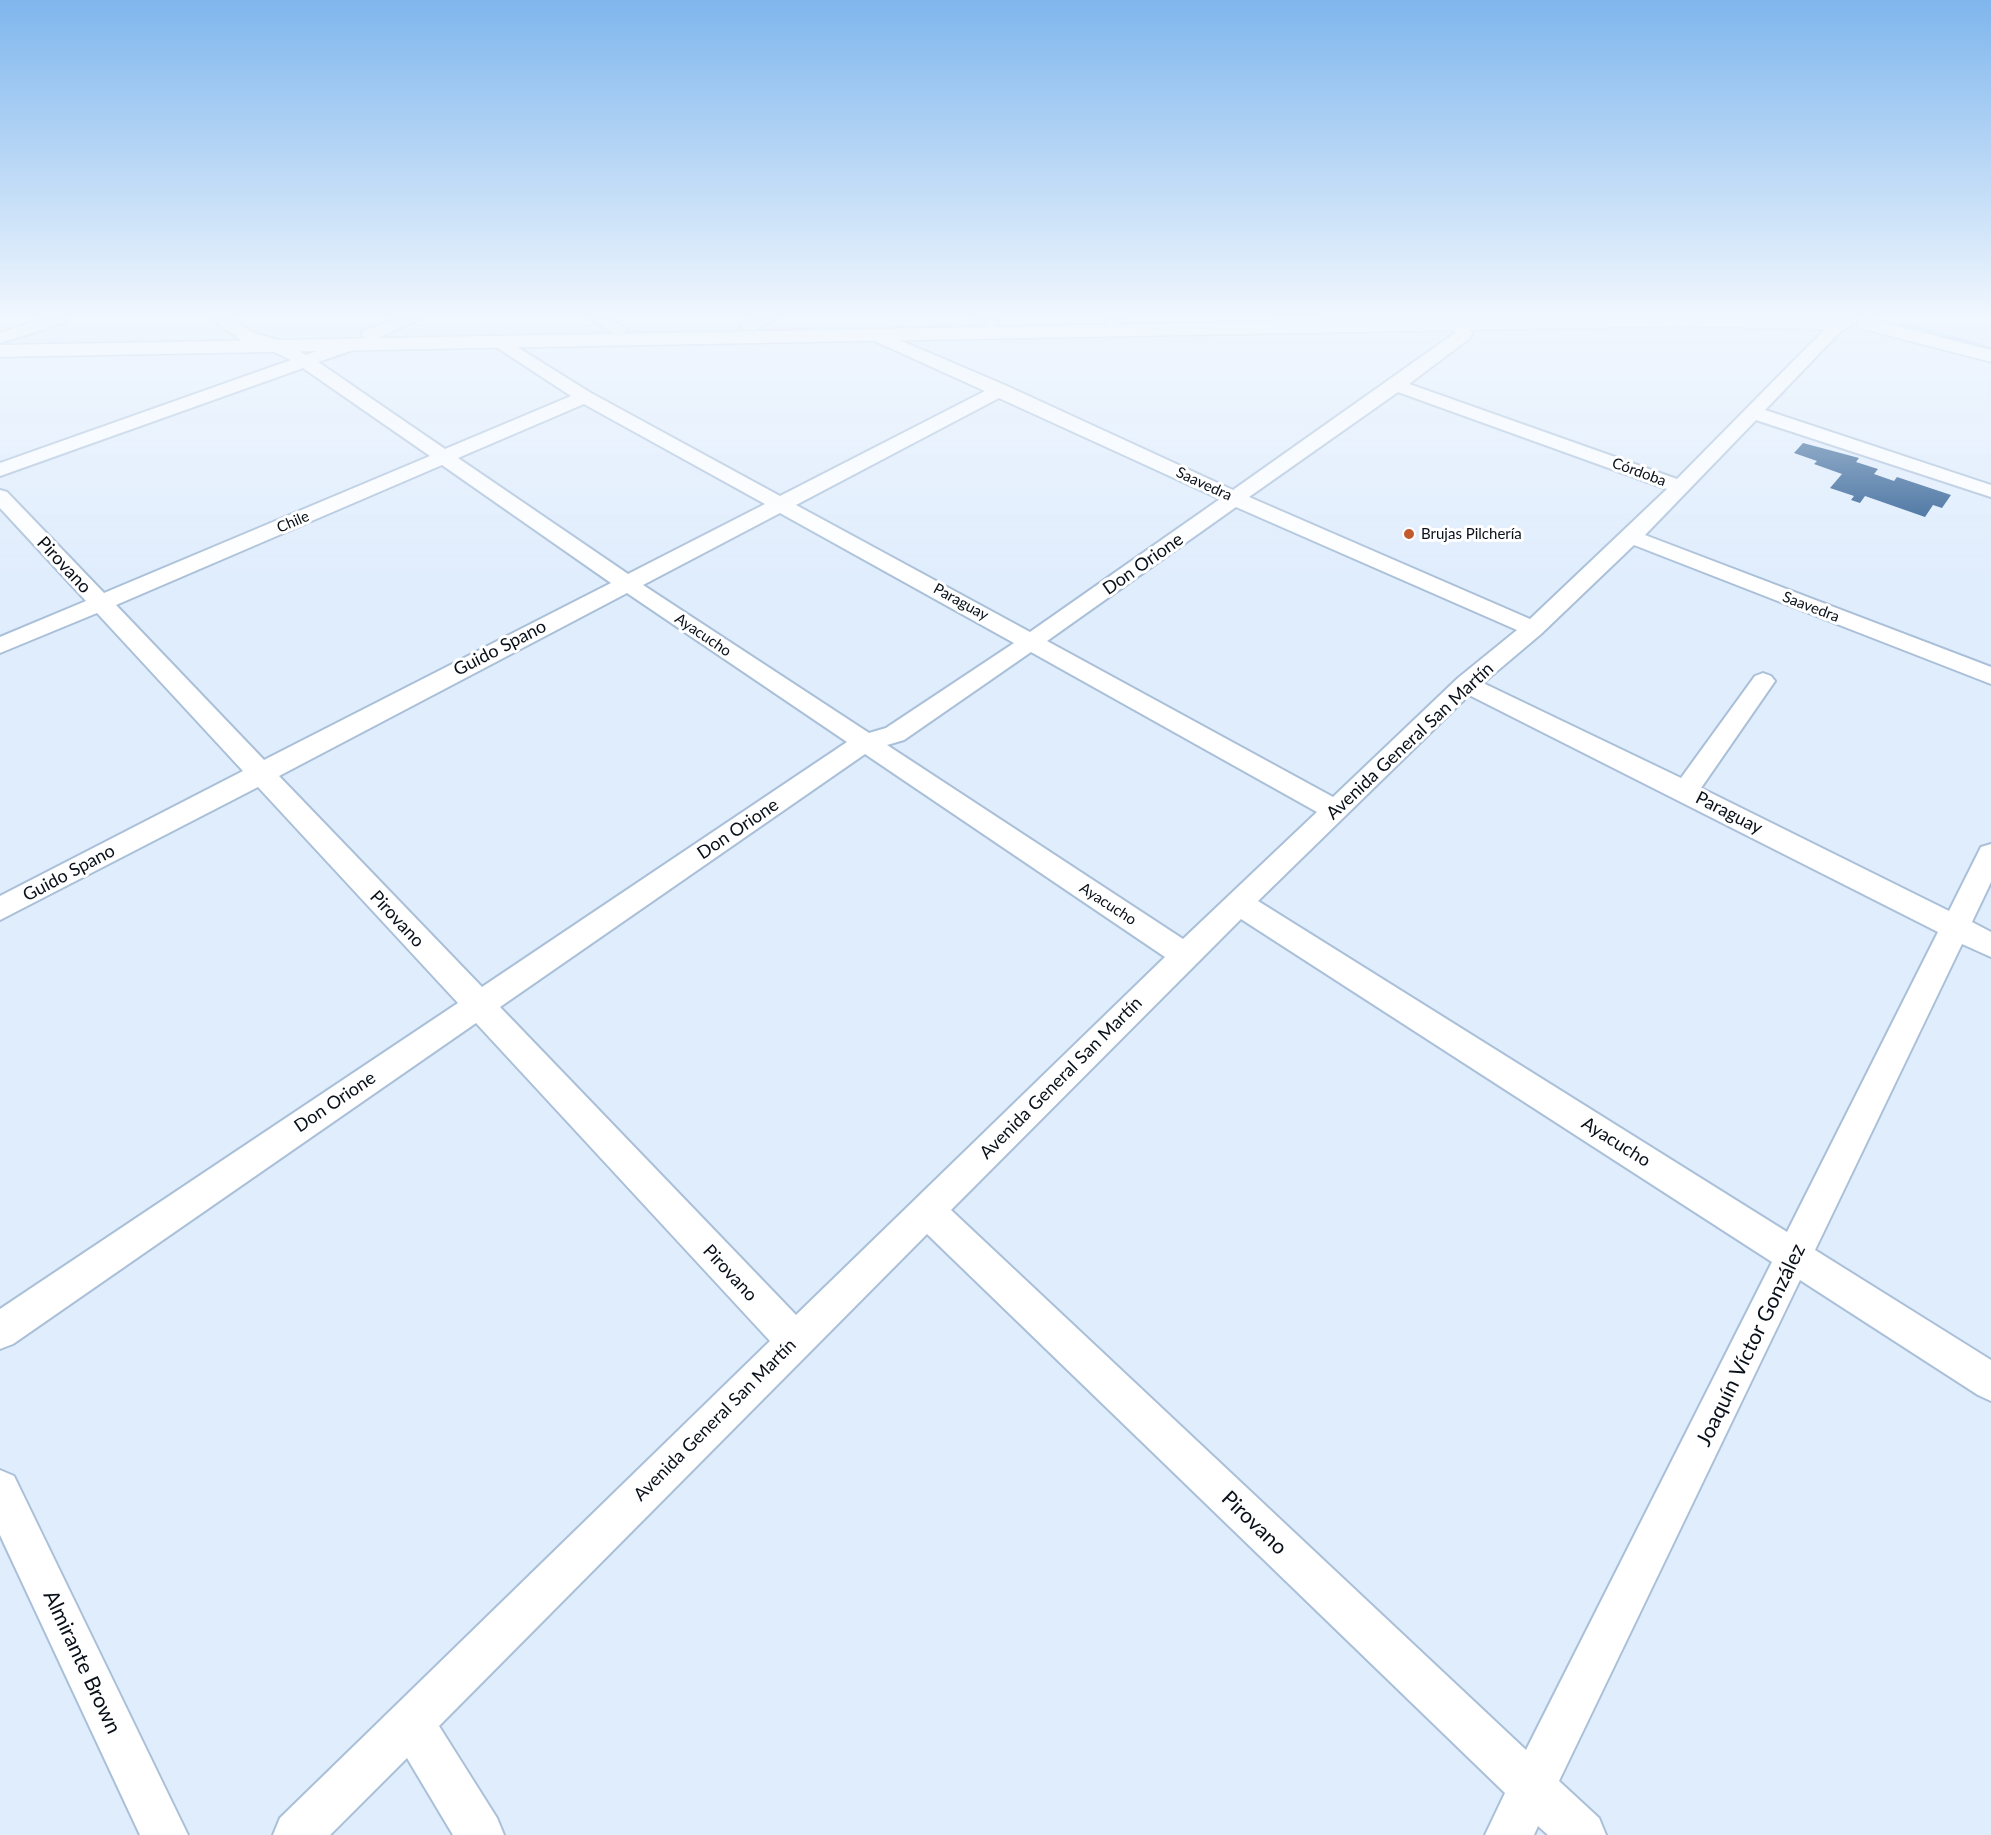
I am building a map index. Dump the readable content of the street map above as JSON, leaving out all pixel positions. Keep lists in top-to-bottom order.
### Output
{
  "streets": {
    "street": [
      "Córdoba",
      "Saavedra",
      "Chile",
      "Don Orione",
      "Pirovano",
      "Paraguay",
      "Ayacucho",
      "Guido Spano",
      "Avenida General San Martín",
      "Joaquín Víctor González",
      "Almirante Brown"
    ]
  },
  "crossings": [
    ["Córdoba", "Avenida General San Martín"],
    ["Saavedra", "Don Orione"],
    ["Saavedra", "Avenida General San Martín"],
    ["Chile", "Pirovano"],
    ["Chile", "Ayacucho"],
    ["Don Orione", "Pirovano"],
    ["Don Orione", "Paraguay"],
    ["Don Orione", "Ayacucho"],
    ["Pirovano", "Guido Spano"],
    ["Pirovano", "Avenida General San Martín"],
    ["Pirovano", "Joaquín Víctor González"],
    ["Paraguay", "Guido Spano"],
    ["Paraguay", "Avenida General San Martín"],
    ["Paraguay", "Joaquín Víctor González"],
    ["Ayacucho", "Guido Spano"],
    ["Ayacucho", "Avenida General San Martín"],
    ["Ayacucho", "Joaquín Víctor González"]
  ],
  "places": ["Brujas Pilchería"]
}
